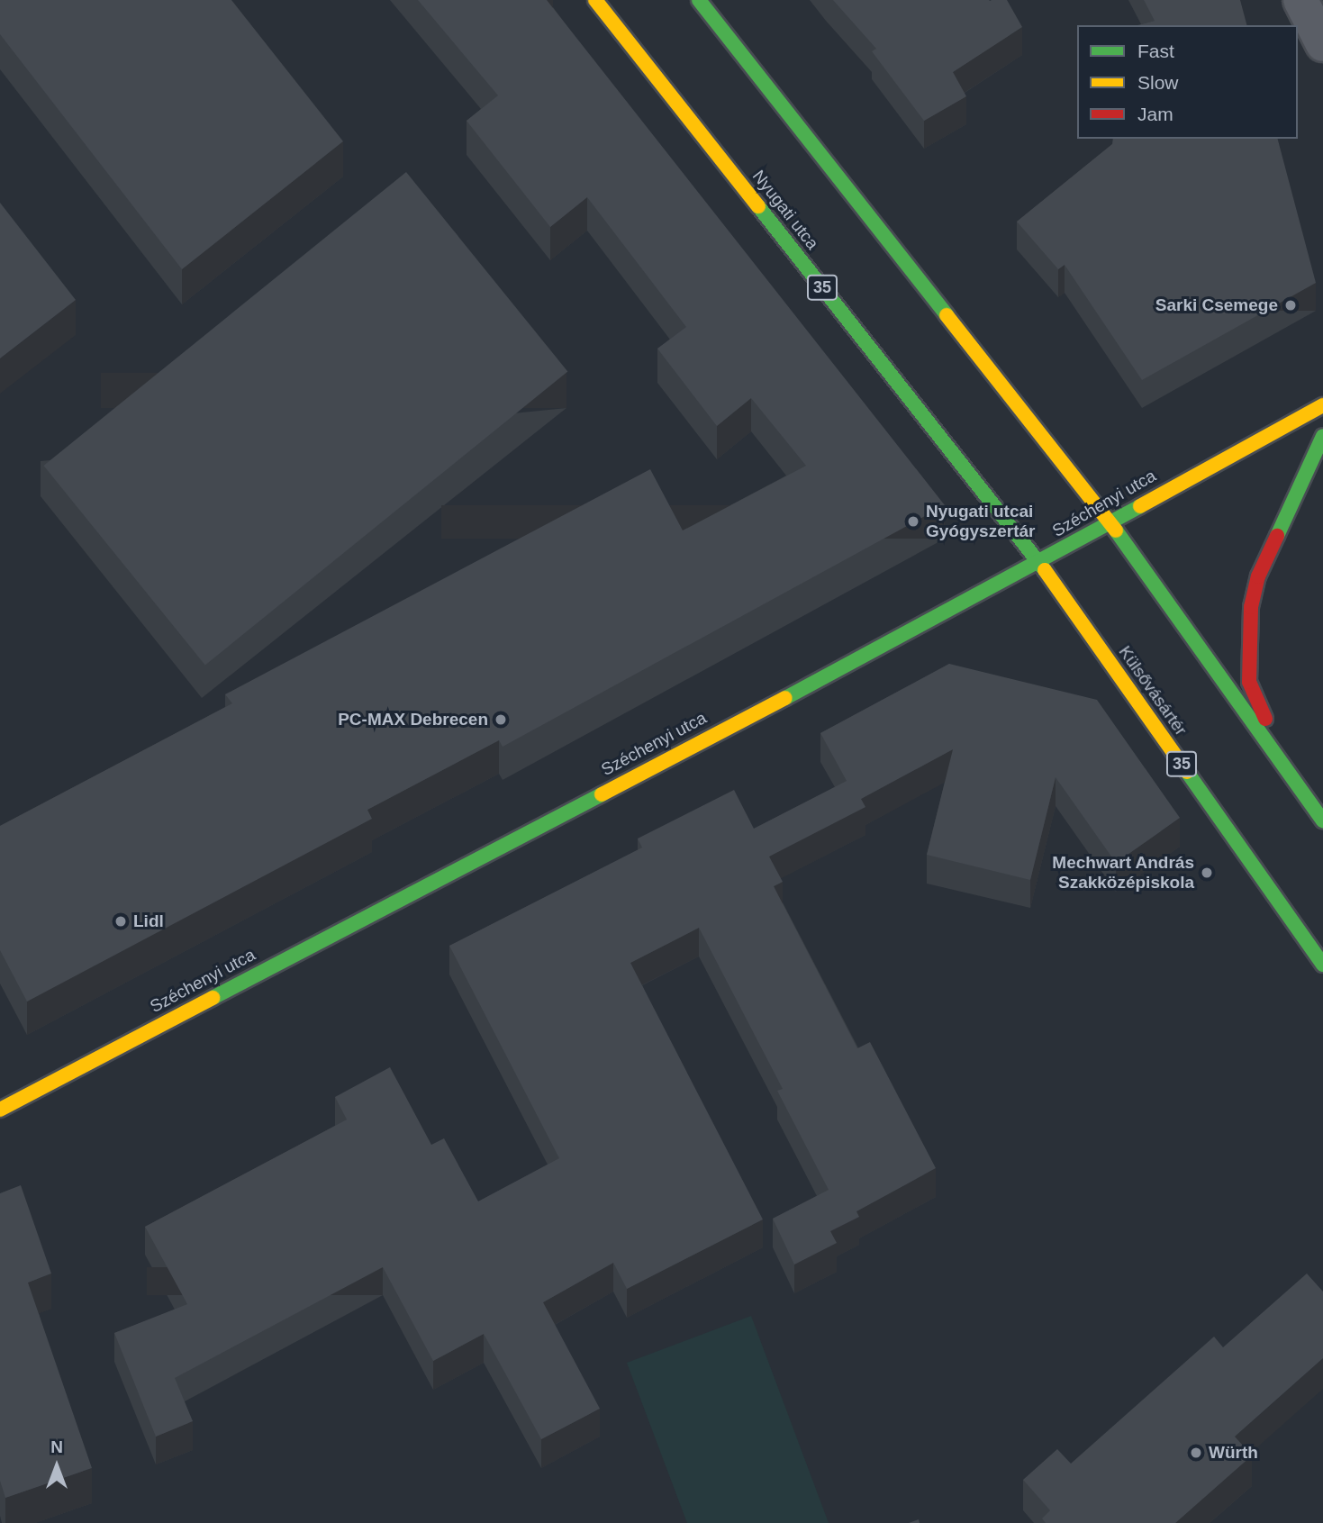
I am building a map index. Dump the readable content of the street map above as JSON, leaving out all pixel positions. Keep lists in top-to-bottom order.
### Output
{
  "streets": {
    "main road": [
      "Nyugati utca",
      "35",
      "Széchenyi utca",
      "Külsővásártér"
    ]
  },
  "crossings": [
    ["Nyugati utca", "Széchenyi utca"],
    ["Nyugati utca", "Külsővásártér"],
    ["Széchenyi utca", "Külsővásártér"]
  ],
  "places": [
    "Sarki Csemege",
    "Nyugati utcai Gyógyszertár",
    "PC-MAX Debrecen",
    "Mechwart András Szakközépiskola",
    "Lidl",
    "Würth"
  ],
  "legend": ["Fast", "Slow", "Jam"],
  "north": "top"
}
